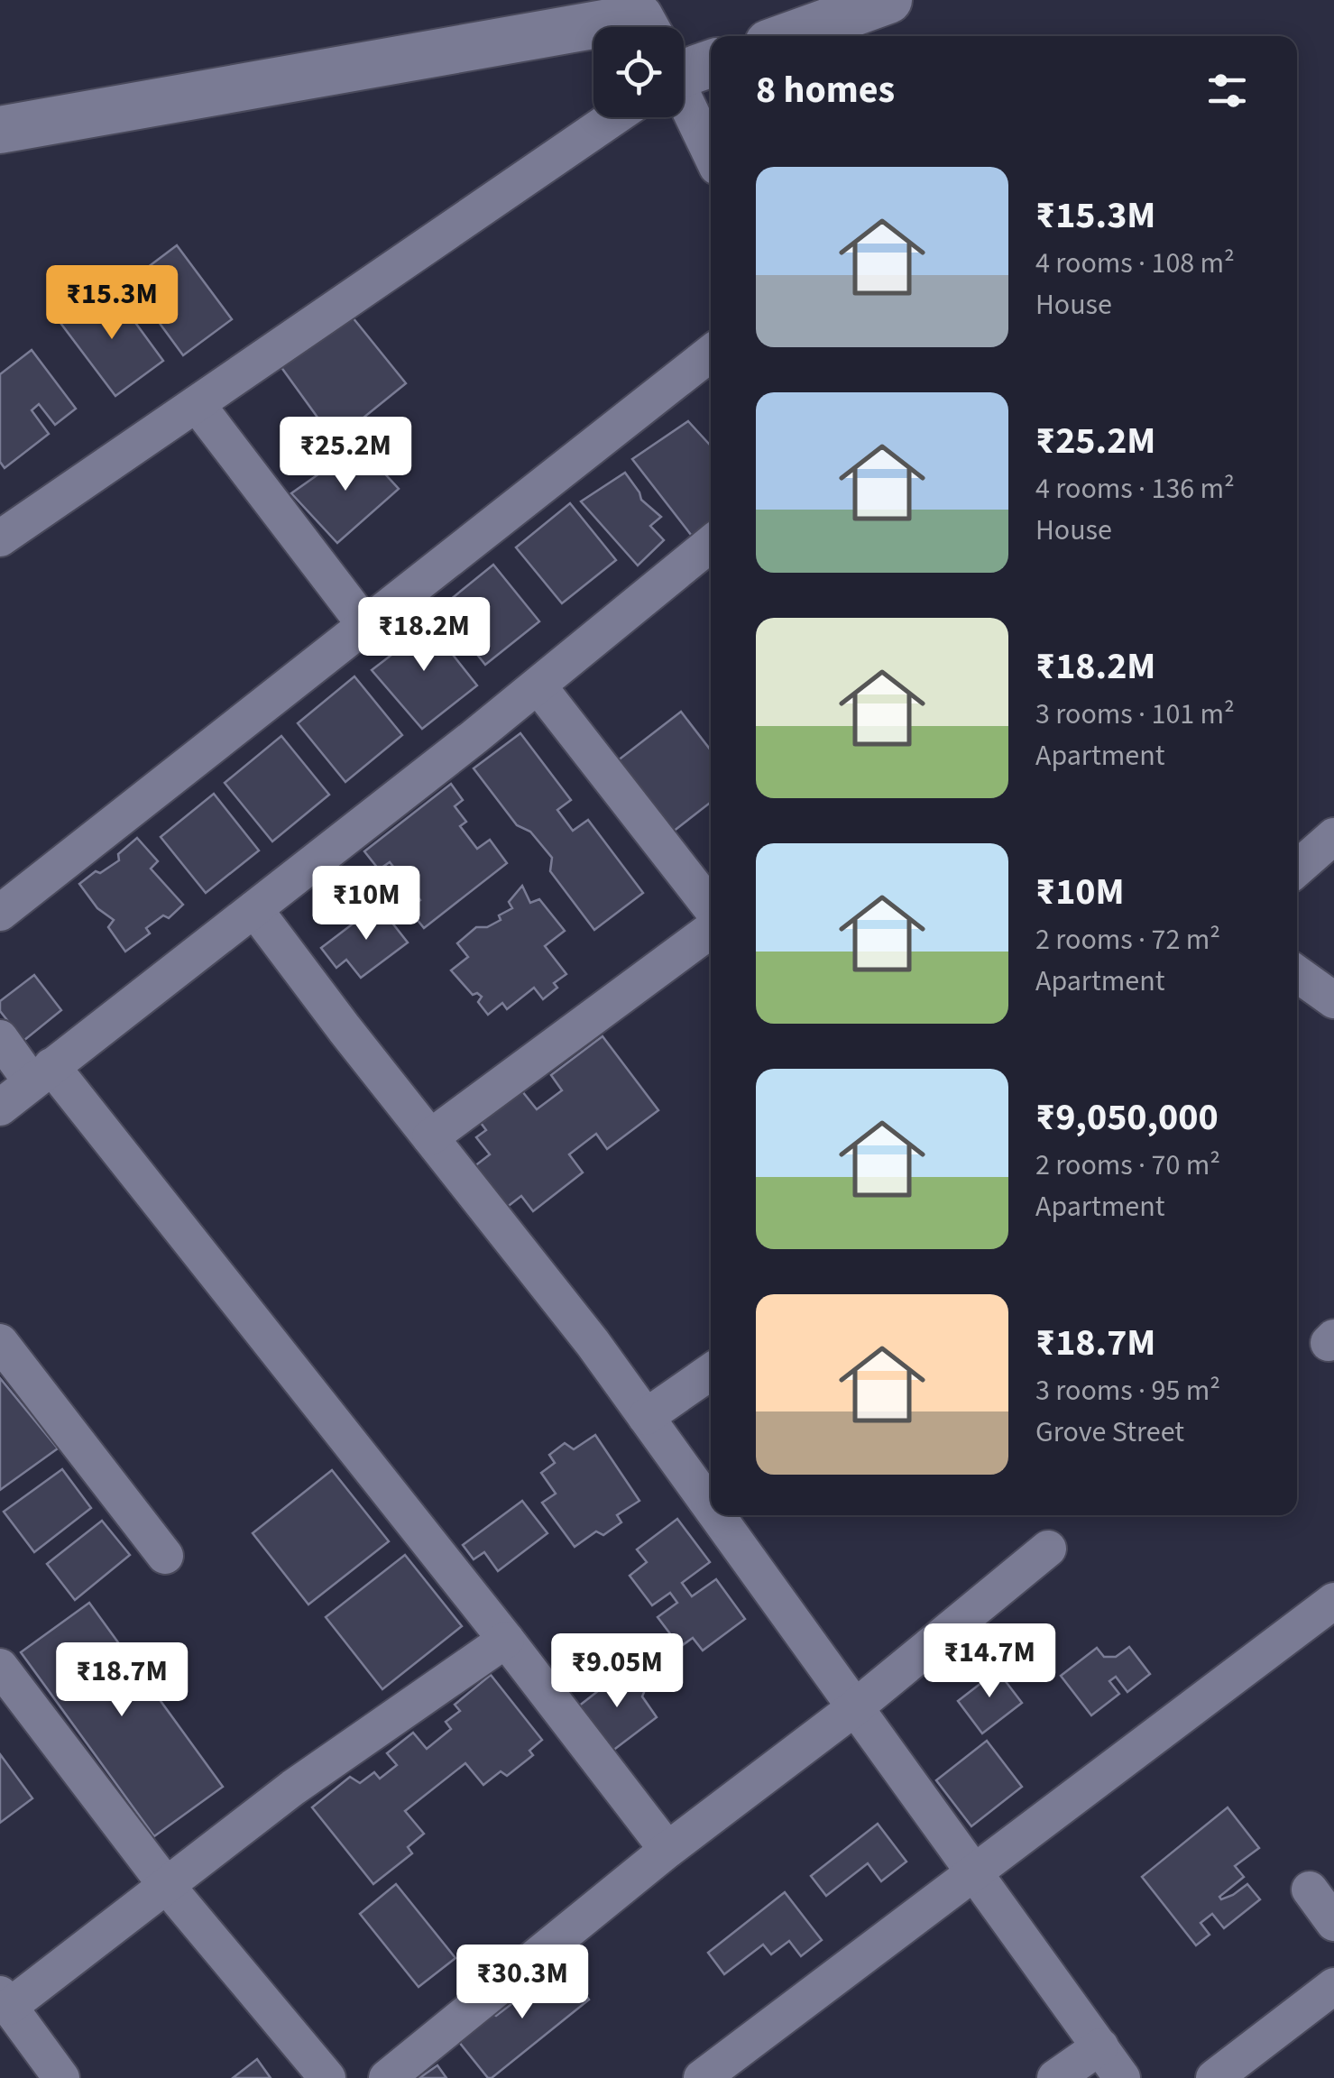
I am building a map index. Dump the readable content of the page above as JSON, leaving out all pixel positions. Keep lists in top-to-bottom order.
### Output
{
  "page": {
    "heading": "8 homes",
    "list": [
      {
        "name": "₹15.3M",
        "note": "4 rooms · 108 m² · House"
      },
      {
        "name": "₹25.2M",
        "note": "4 rooms · 136 m² · House"
      },
      {
        "name": "₹18.2M",
        "note": "3 rooms · 101 m² · Apartment"
      },
      {
        "name": "₹10M",
        "note": "2 rooms · 72 m² · Apartment"
      },
      {
        "name": "₹9,050,000",
        "note": "2 rooms · 70 m² · Apartment"
      },
      {
        "name": "₹18.7M",
        "note": "3 rooms · 95 m² · Grove Street"
      }
    ],
    "price": [
      "₹15.3M",
      "₹25.2M",
      "₹18.2M",
      "₹10M",
      "₹14.7M",
      "₹9.05M",
      "₹18.7M",
      "₹30.3M"
    ]
  }
}
